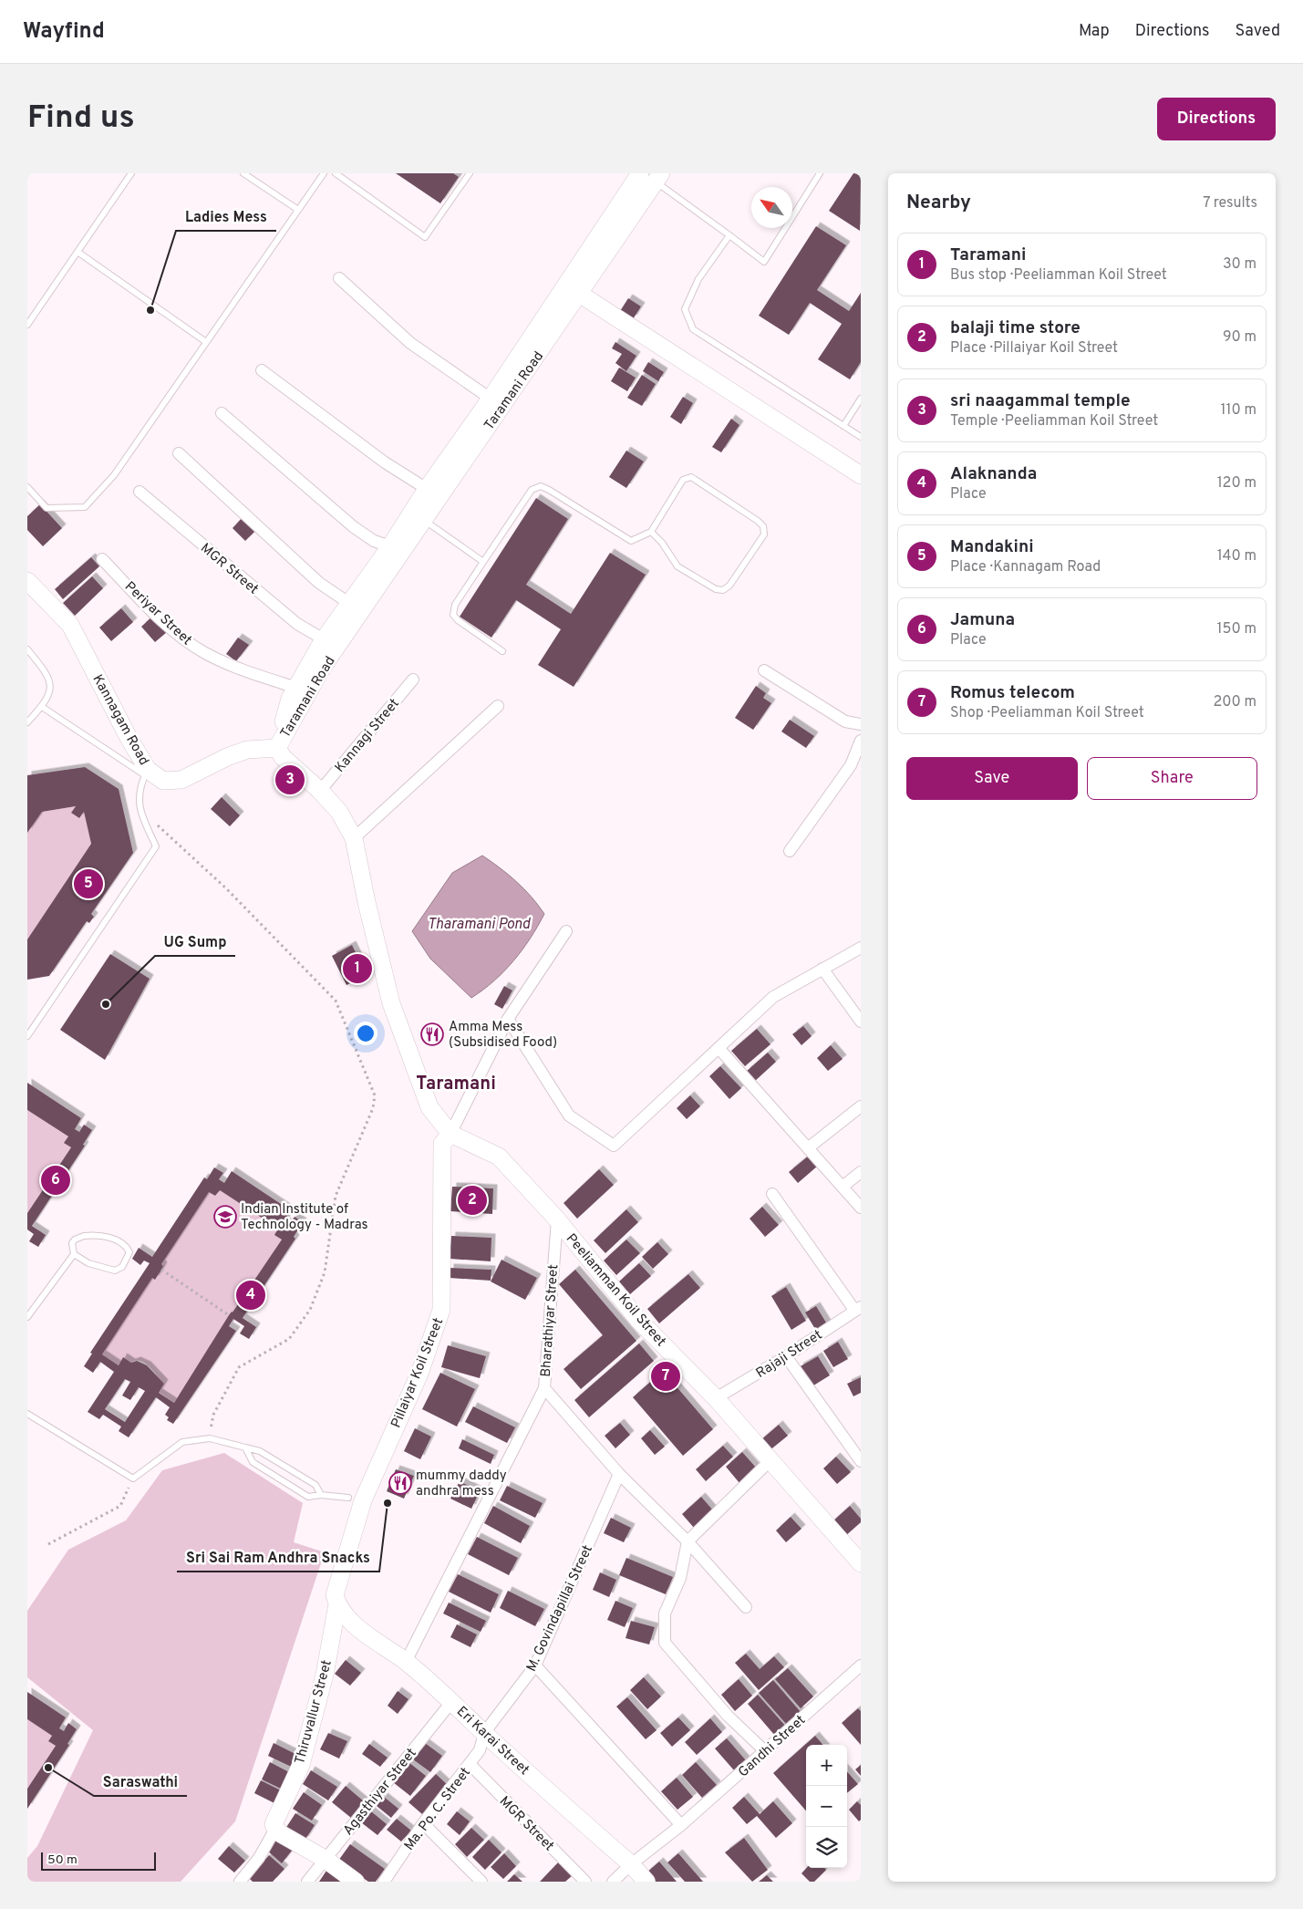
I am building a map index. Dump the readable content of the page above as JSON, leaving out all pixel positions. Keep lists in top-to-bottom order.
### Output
{
  "streets": {
    "street": [
      "Taramani Road",
      "MGR Street",
      "Periyar Street",
      "Kannagam Road",
      "Kannagi Street",
      "Peeliamman Koil Street",
      "Bharathiyar Street",
      "Rajaji Street",
      "Pillaiyar Koil Street",
      "M. Govindapillai Street",
      "Thiruvallur Street",
      "Eri Karai Street",
      "Gandhi Street",
      "Agasthiyar Street",
      "Ma. Po. C. Street"
    ]
  },
  "crossings": [
    ["Taramani Road", "MGR Street"],
    ["Taramani Road", "Periyar Street"],
    ["Taramani Road", "Kannagam Road"],
    ["Taramani Road", "Peeliamman Koil Street"],
    ["MGR Street", "Ma. Po. C. Street"],
    ["Kannagam Road", "Peeliamman Koil Street"],
    ["Kannagi Street", "Peeliamman Koil Street"],
    ["Peeliamman Koil Street", "Bharathiyar Street"],
    ["Peeliamman Koil Street", "Rajaji Street"],
    ["Peeliamman Koil Street", "Pillaiyar Koil Street"],
    ["Bharathiyar Street", "Eri Karai Street"],
    ["Pillaiyar Koil Street", "Thiruvallur Street"],
    ["Pillaiyar Koil Street", "Eri Karai Street"],
    ["M. Govindapillai Street", "Eri Karai Street"],
    ["M. Govindapillai Street", "Ma. Po. C. Street"],
    ["Thiruvallur Street", "Eri Karai Street"],
    ["Eri Karai Street", "Gandhi Street"],
    ["Eri Karai Street", "Agasthiyar Street"],
    ["Eri Karai Street", "Ma. Po. C. Street"]
  ],
  "districts": ["Taramani"],
  "water": ["Tharamani Pond"],
  "places": {
    "other": [
      "Ladies Mess",
      "UG Sump",
      "Sri Sai Ram Andhra Snacks",
      "Saraswathi"
    ],
    "restaurant": ["Amma Mess (Subsidised Food)", "mummy daddy andhra mess"],
    "school or university": ["Indian Institute of Technology - Madras"]
  },
  "scale_bar": "50 m",
  "north": "top left",
  "page": {
    "header": "Wayfind",
    "nav": ["Map", "Directions", "Saved"],
    "buttons": [
      "Directions",
      ["Save", "Share"]
    ],
    "title": "Find us",
    "heading": ["Nearby", "7 results"],
    "list": [
      {
        "mark": "1",
        "name": "Taramani",
        "note": "Bus stop · Peeliamman Koil Street",
        "value": "30 m"
      },
      {
        "mark": "2",
        "name": "balaji time store",
        "note": "Place · Pillaiyar Koil Street",
        "value": "90 m"
      },
      {
        "mark": "3",
        "name": "sri naagammal temple",
        "note": "Temple · Peeliamman Koil Street",
        "value": "110 m"
      },
      {
        "mark": "4",
        "name": "Alaknanda",
        "note": "Place",
        "value": "120 m"
      },
      {
        "mark": "5",
        "name": "Mandakini",
        "note": "Place · Kannagam Road",
        "value": "140 m"
      },
      {
        "mark": "6",
        "name": "Jamuna",
        "note": "Place",
        "value": "150 m"
      },
      {
        "mark": "7",
        "name": "Romus telecom",
        "note": "Shop · Peeliamman Koil Street",
        "value": "200 m"
      }
    ],
    "pins": [
      "3",
      "5",
      "1",
      "6",
      "2",
      "4",
      "7"
    ],
    "map_buttons": ["+", "−"],
    "scale": "50 m"
  }
}
